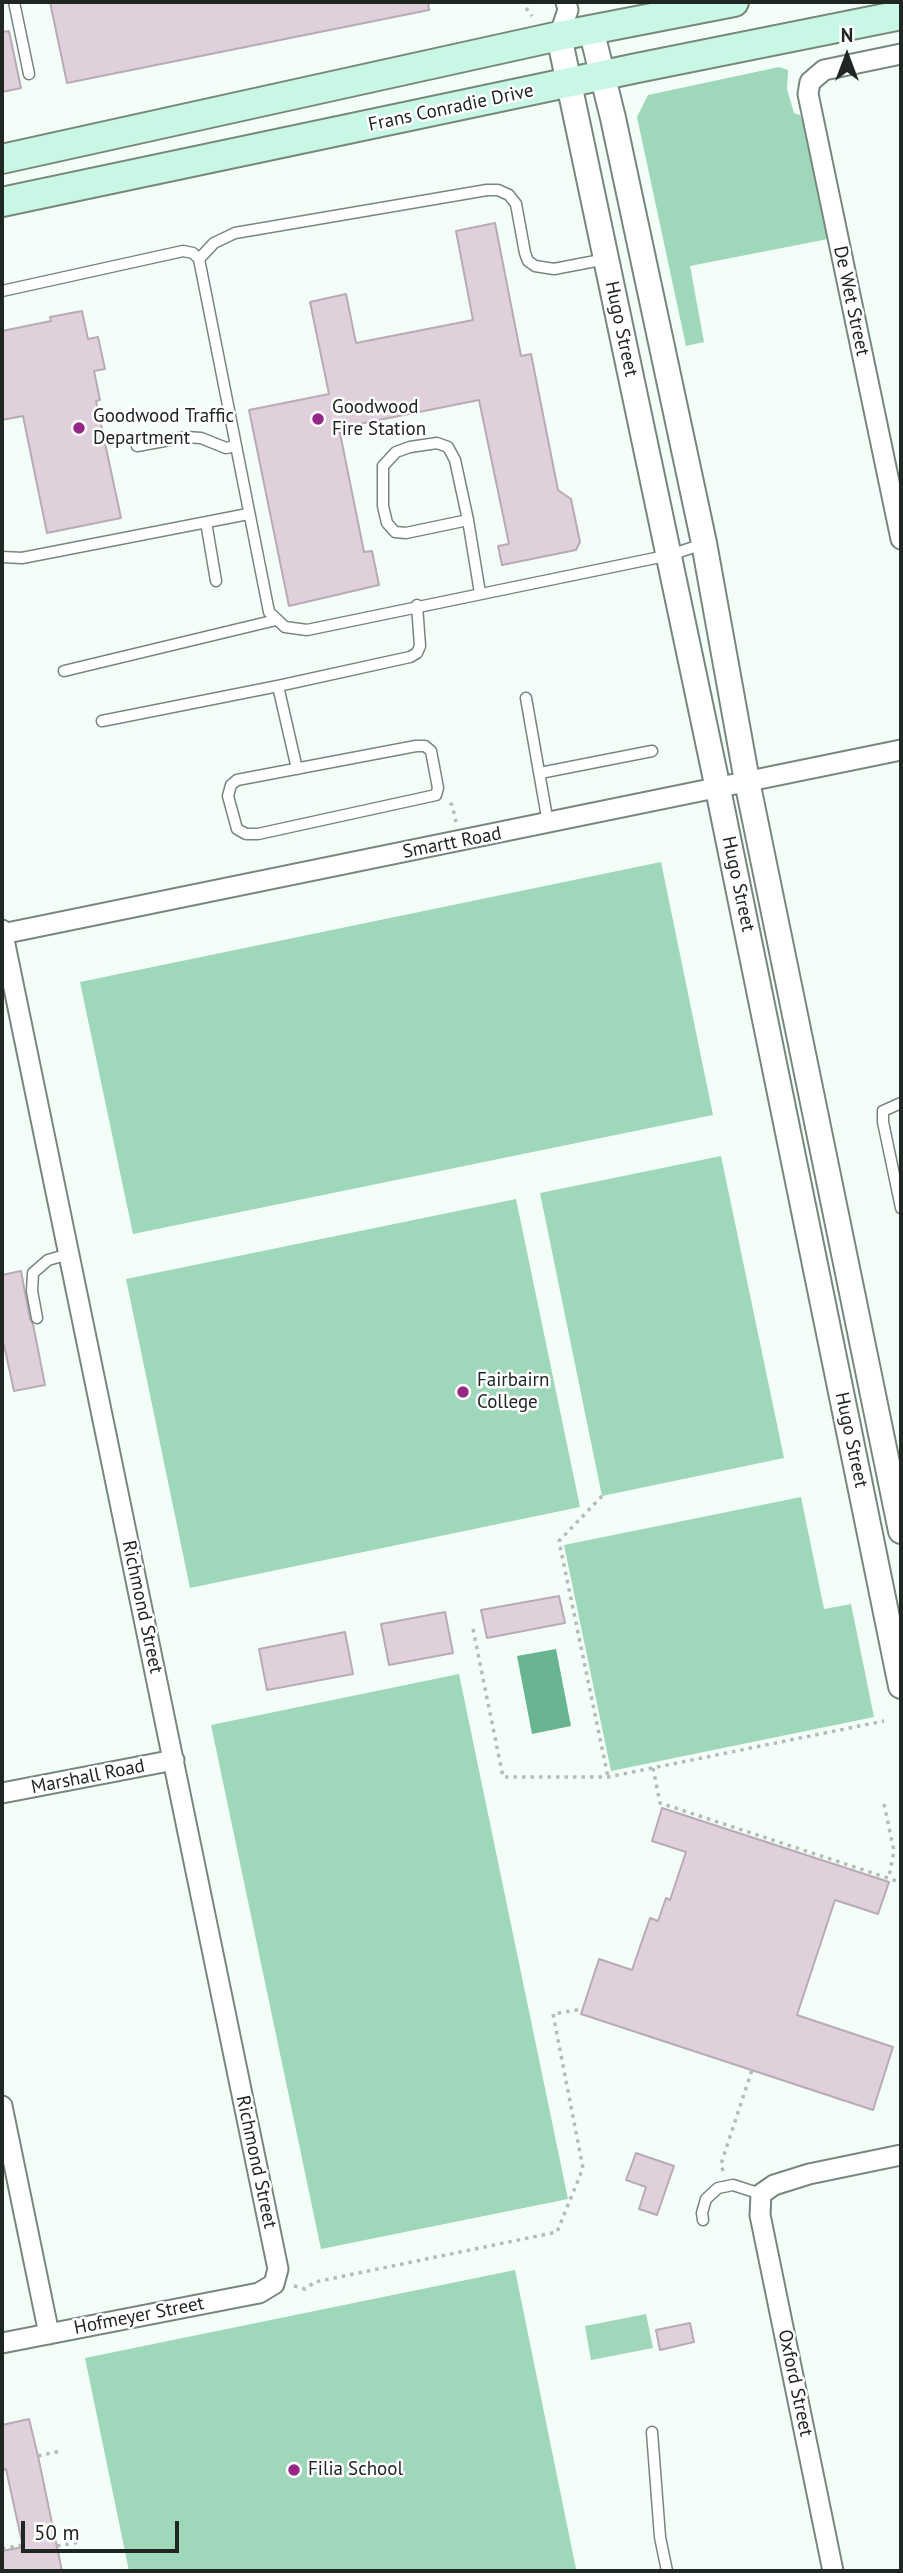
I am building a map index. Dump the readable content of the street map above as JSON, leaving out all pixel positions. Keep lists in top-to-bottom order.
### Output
{
  "streets": {
    "main road": ["Frans Conradie Drive"],
    "street": [
      "De Wet Street",
      "Hugo Street",
      "Smartt Road",
      "Richmond Street",
      "Marshall Road",
      "Hofmeyer Street",
      "Oxford Street"
    ]
  },
  "crossings": [
    ["Frans Conradie Drive", "Hugo Street"],
    ["Hugo Street", "Smartt Road"],
    ["Smartt Road", "Richmond Street"],
    ["Richmond Street", "Marshall Road"],
    ["Richmond Street", "Hofmeyer Street"]
  ],
  "places": [
    "Goodwood Fire Station",
    "Goodwood Traffic Department",
    "Fairbairn College",
    "Filia School"
  ],
  "scale_bar": "50 m",
  "north": "top"
}
